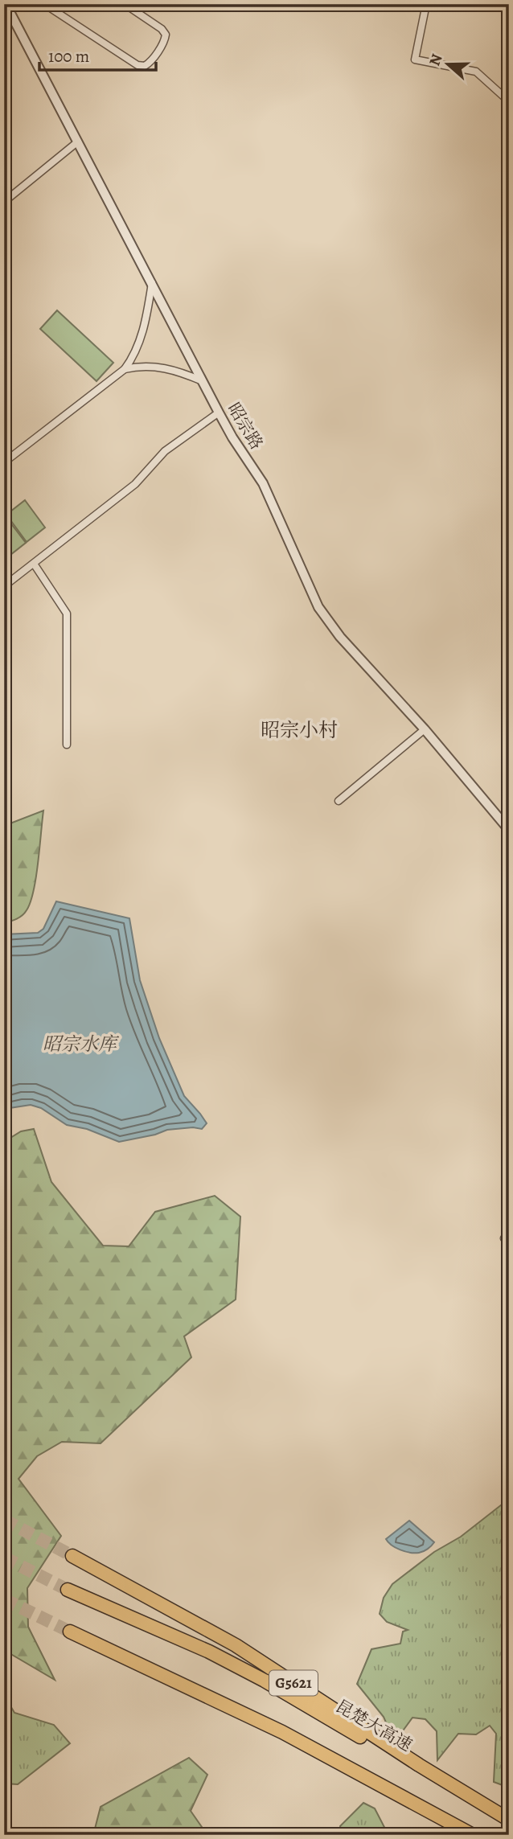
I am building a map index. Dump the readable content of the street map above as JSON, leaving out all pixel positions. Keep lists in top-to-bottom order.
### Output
{
  "streets": {
    "highway": ["G5621", "昆楚大高速"],
    "street": ["昭宗路"]
  },
  "crossings": [
    ["G5621", "昆楚大高速"]
  ],
  "districts": ["昭宗小村"],
  "water": ["昭宗水库"],
  "scale_bar": "100 m",
  "north": "left"
}
